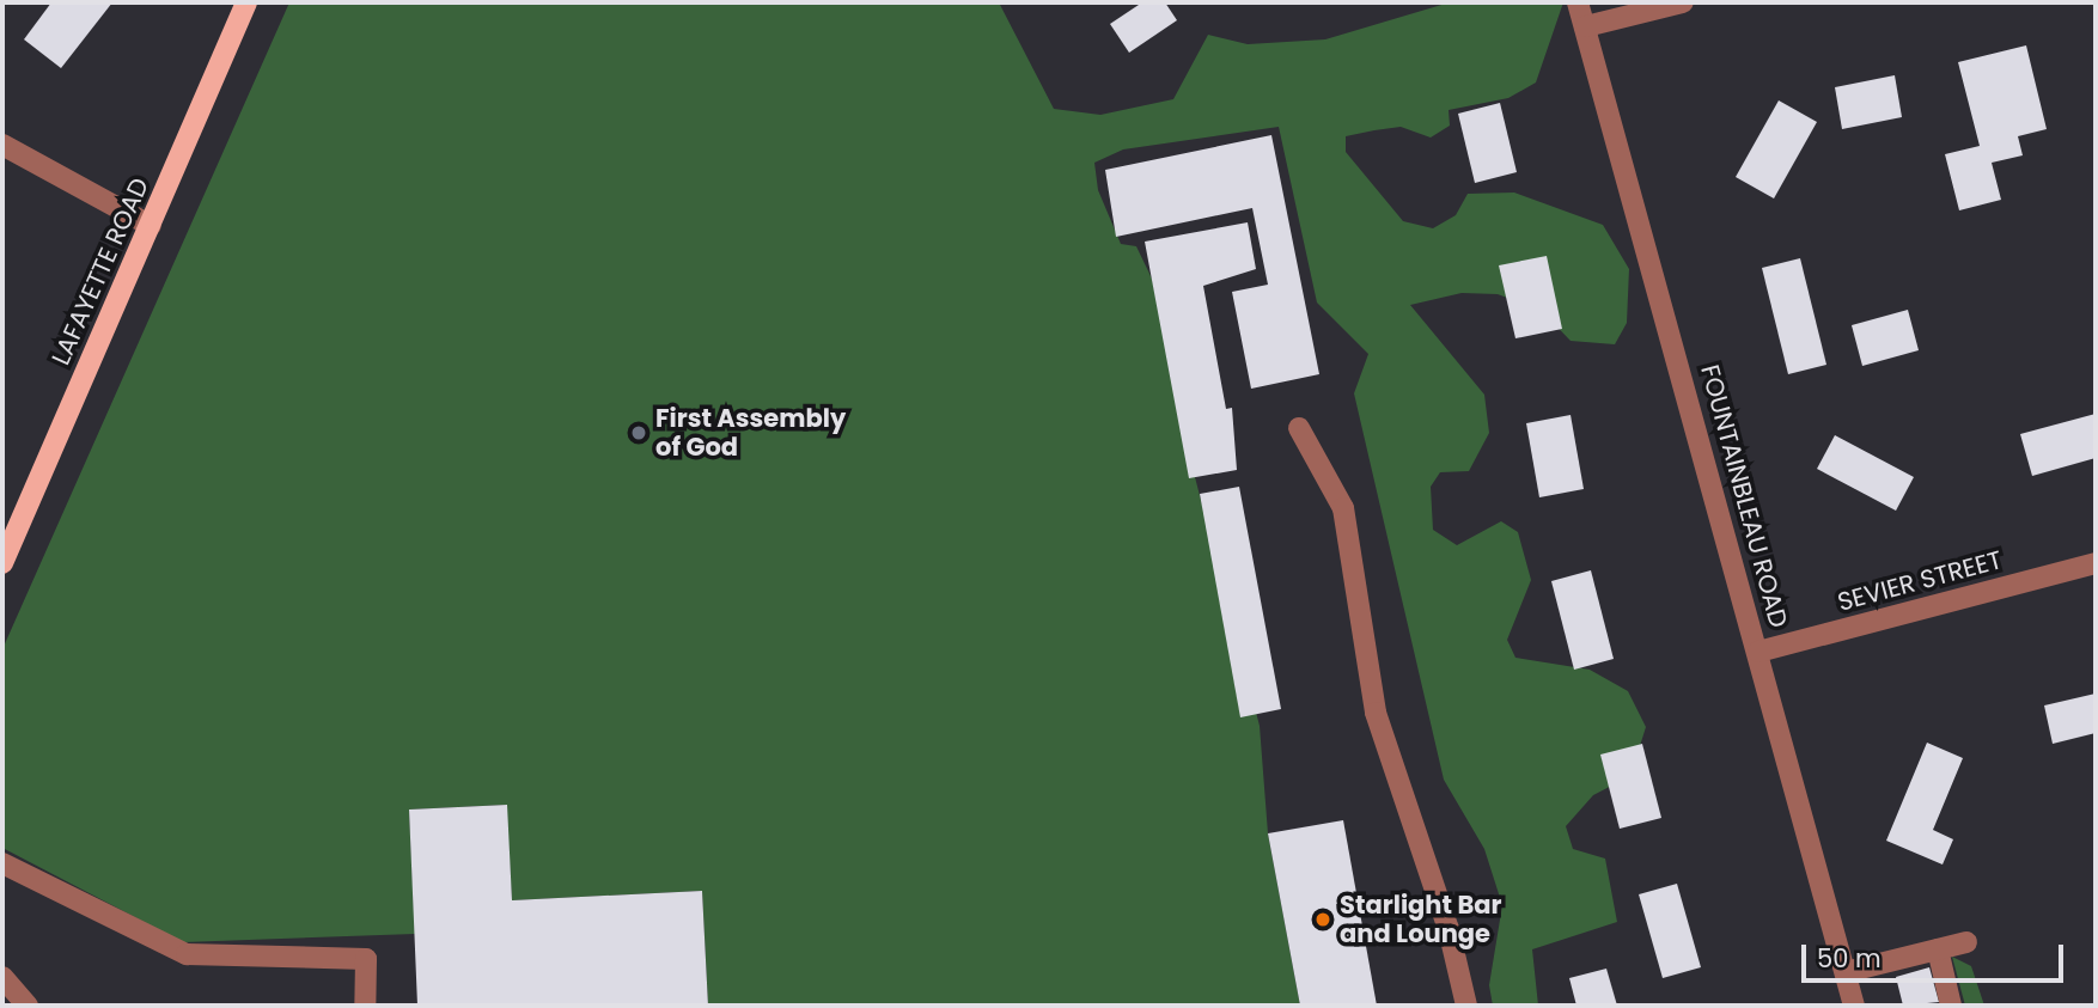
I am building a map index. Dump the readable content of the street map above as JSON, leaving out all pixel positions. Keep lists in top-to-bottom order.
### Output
{
  "streets": {
    "main road": ["LAFAYETTE ROAD"],
    "street": ["FOUNTAINBLEAU ROAD", "SEVIER STREET"]
  },
  "crossings": [
    ["FOUNTAINBLEAU ROAD", "SEVIER STREET"]
  ],
  "places": ["First Assembly of God", "Starlight Bar and Lounge"],
  "scale_bar": "50 m"
}
